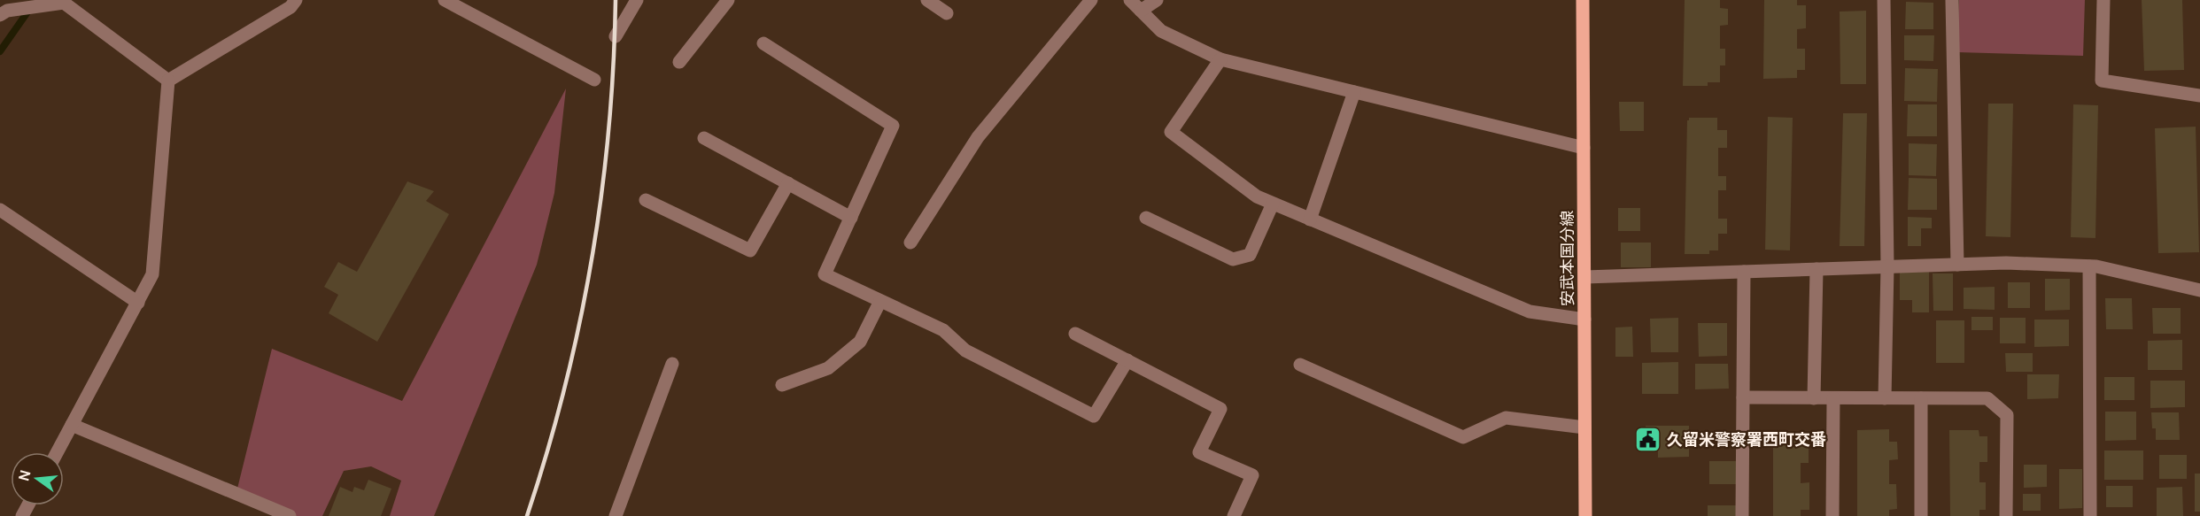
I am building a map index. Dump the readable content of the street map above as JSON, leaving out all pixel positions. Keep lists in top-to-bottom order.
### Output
{
  "streets": {
    "main road": ["安武本国分線"]
  },
  "places": {
    "public building": ["久留米警察署西町交番"]
  },
  "north": "left"
}
